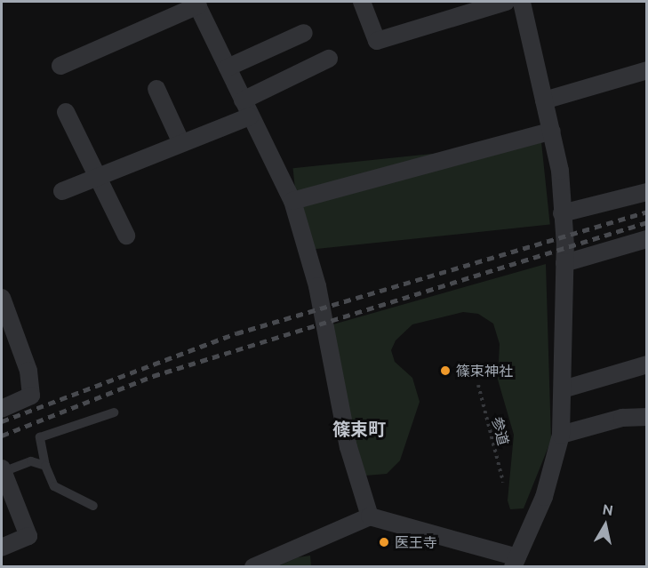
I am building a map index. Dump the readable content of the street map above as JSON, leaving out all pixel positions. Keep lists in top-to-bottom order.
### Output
{
  "streets": {
    "path": ["参道"]
  },
  "districts": ["篠束町"],
  "places": ["篠束神社", "医王寺"],
  "north": "top"
}
